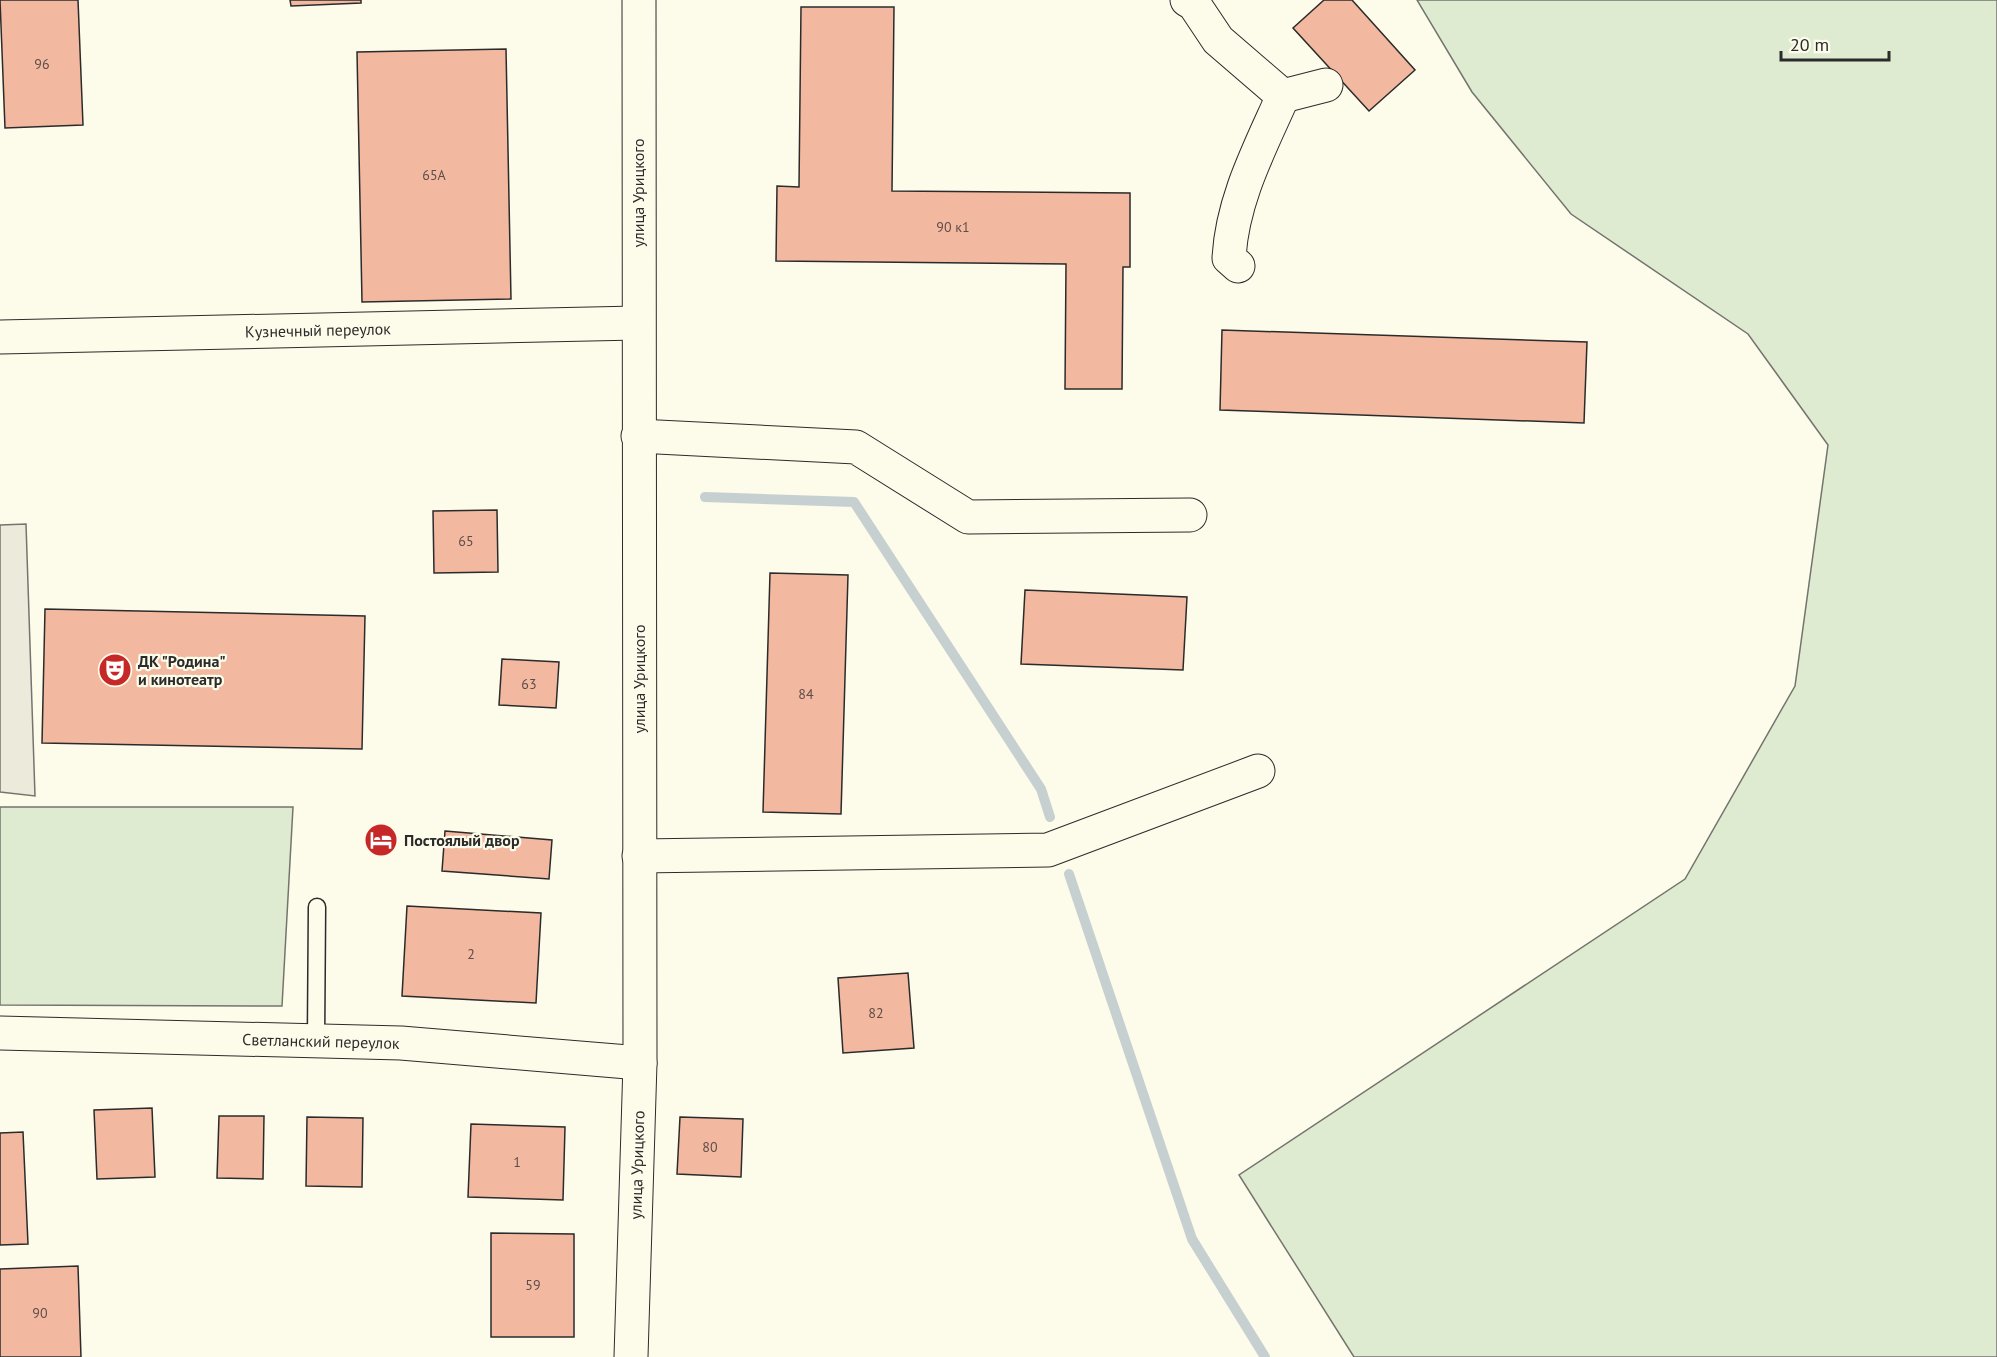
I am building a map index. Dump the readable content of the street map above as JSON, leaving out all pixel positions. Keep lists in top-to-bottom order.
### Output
{
  "streets": {
    "street": ["улица Урицкого", "Кузнечный переулок", "Светланский переулок"]
  },
  "crossings": [
    ["улица Урицкого", "Кузнечный переулок"],
    ["улица Урицкого", "Светланский переулок"]
  ],
  "places": {
    "theatre": ["ДК \"Родина\" и кинотеатр"],
    "hotel": ["Постоялый двор"]
  },
  "house_numbers": [
    "96",
    "65А",
    "90 к1",
    "65",
    "63",
    "84",
    "2",
    "82",
    "80",
    "1",
    "59",
    "90"
  ],
  "scale_bar": "20 m"
}
